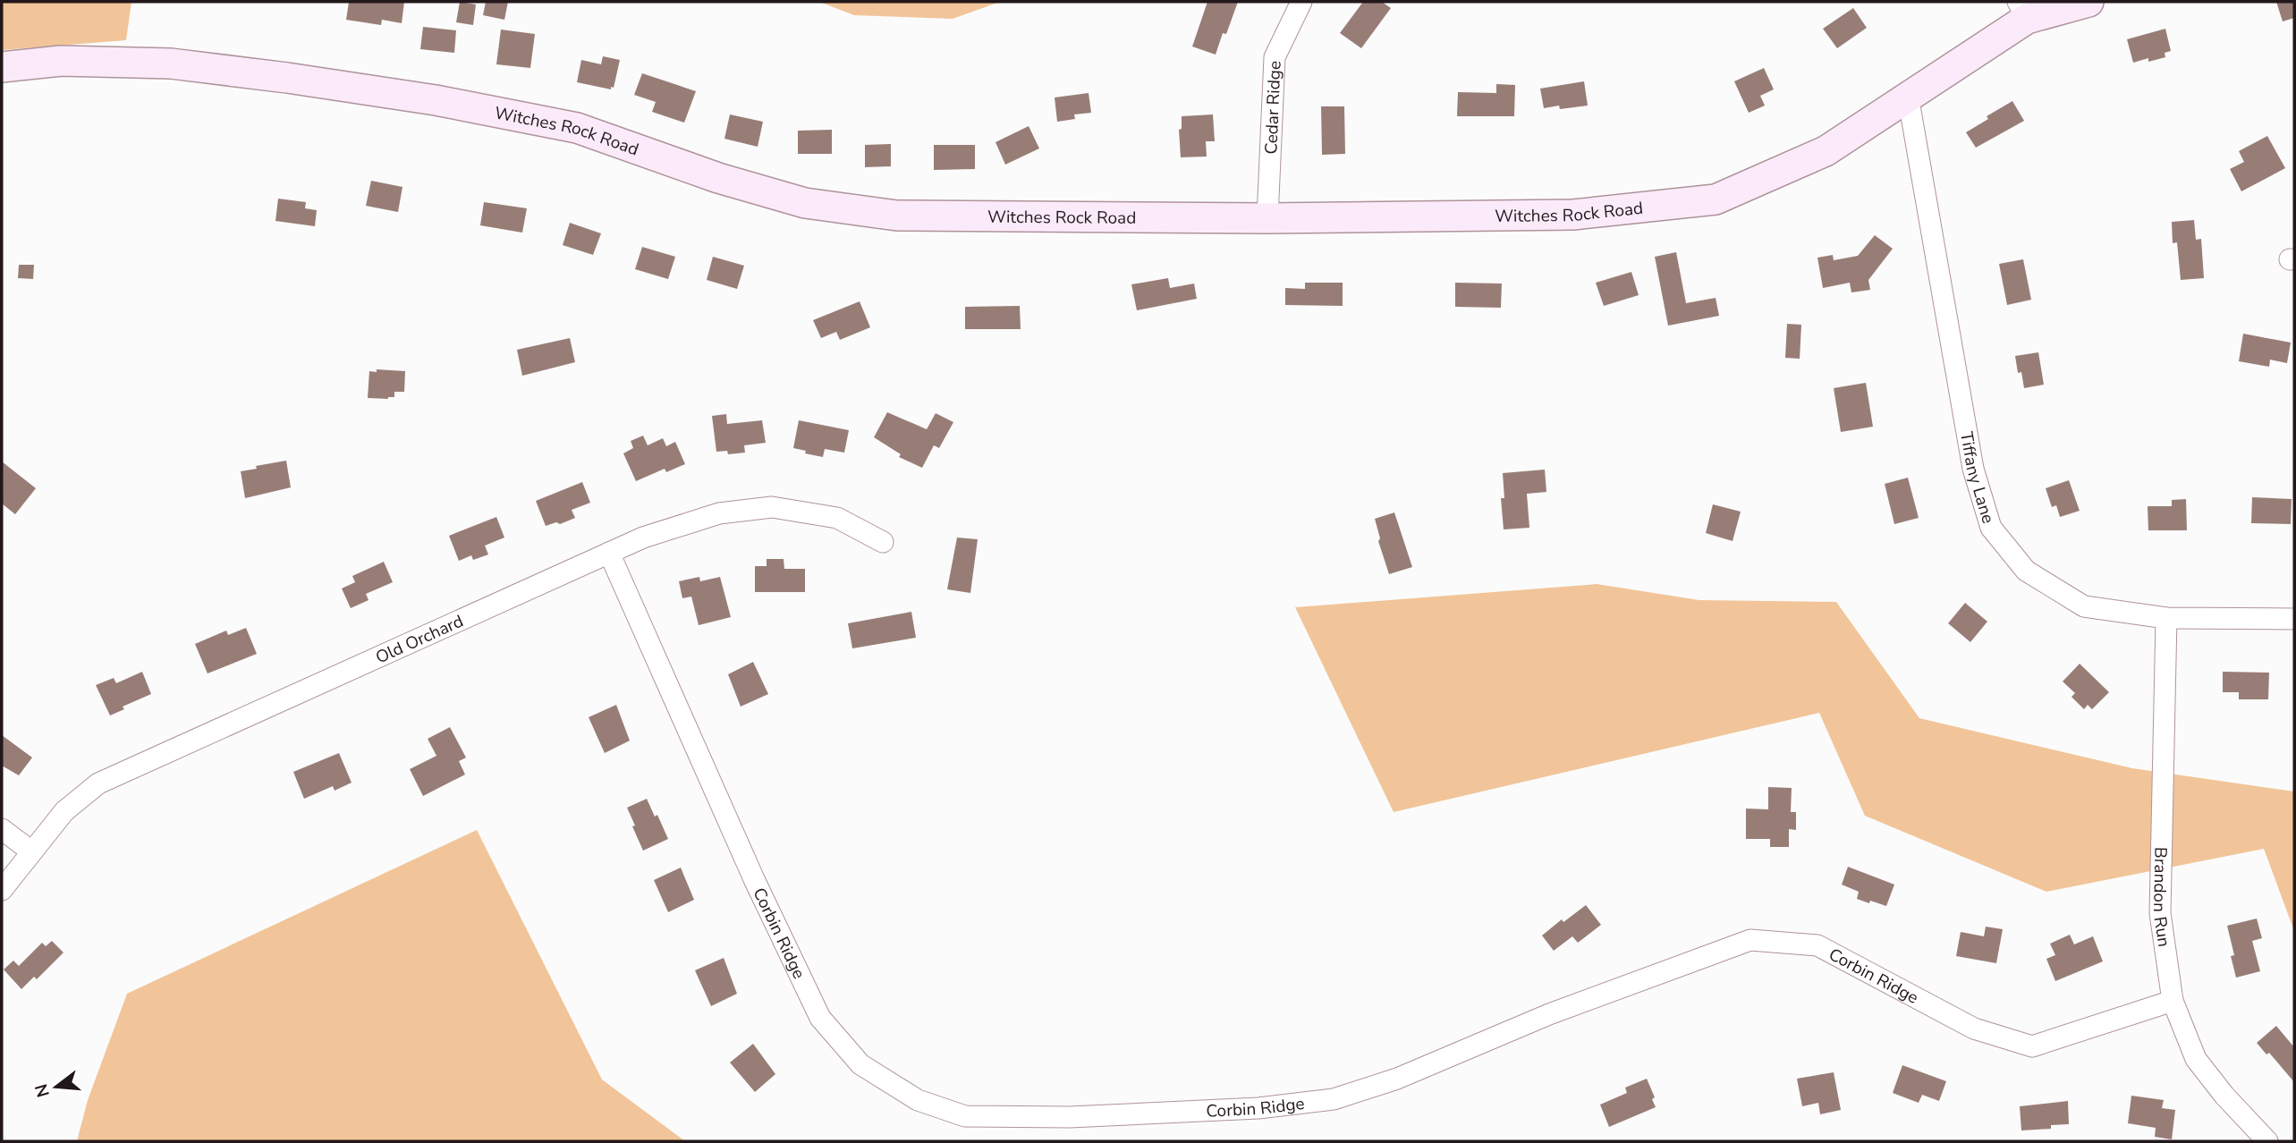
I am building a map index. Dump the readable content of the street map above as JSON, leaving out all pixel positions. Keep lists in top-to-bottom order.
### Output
{
  "streets": {
    "street": [
      "Cedar Ridge",
      "Witches Rock Road",
      "Tiffany Lane",
      "Old Orchard",
      "Brandon Run",
      "Corbin Ridge"
    ]
  },
  "crossings": [
    ["Cedar Ridge", "Witches Rock Road"],
    ["Witches Rock Road", "Tiffany Lane"],
    ["Tiffany Lane", "Brandon Run"],
    ["Old Orchard", "Corbin Ridge"],
    ["Brandon Run", "Corbin Ridge"]
  ],
  "north": "left"
}
